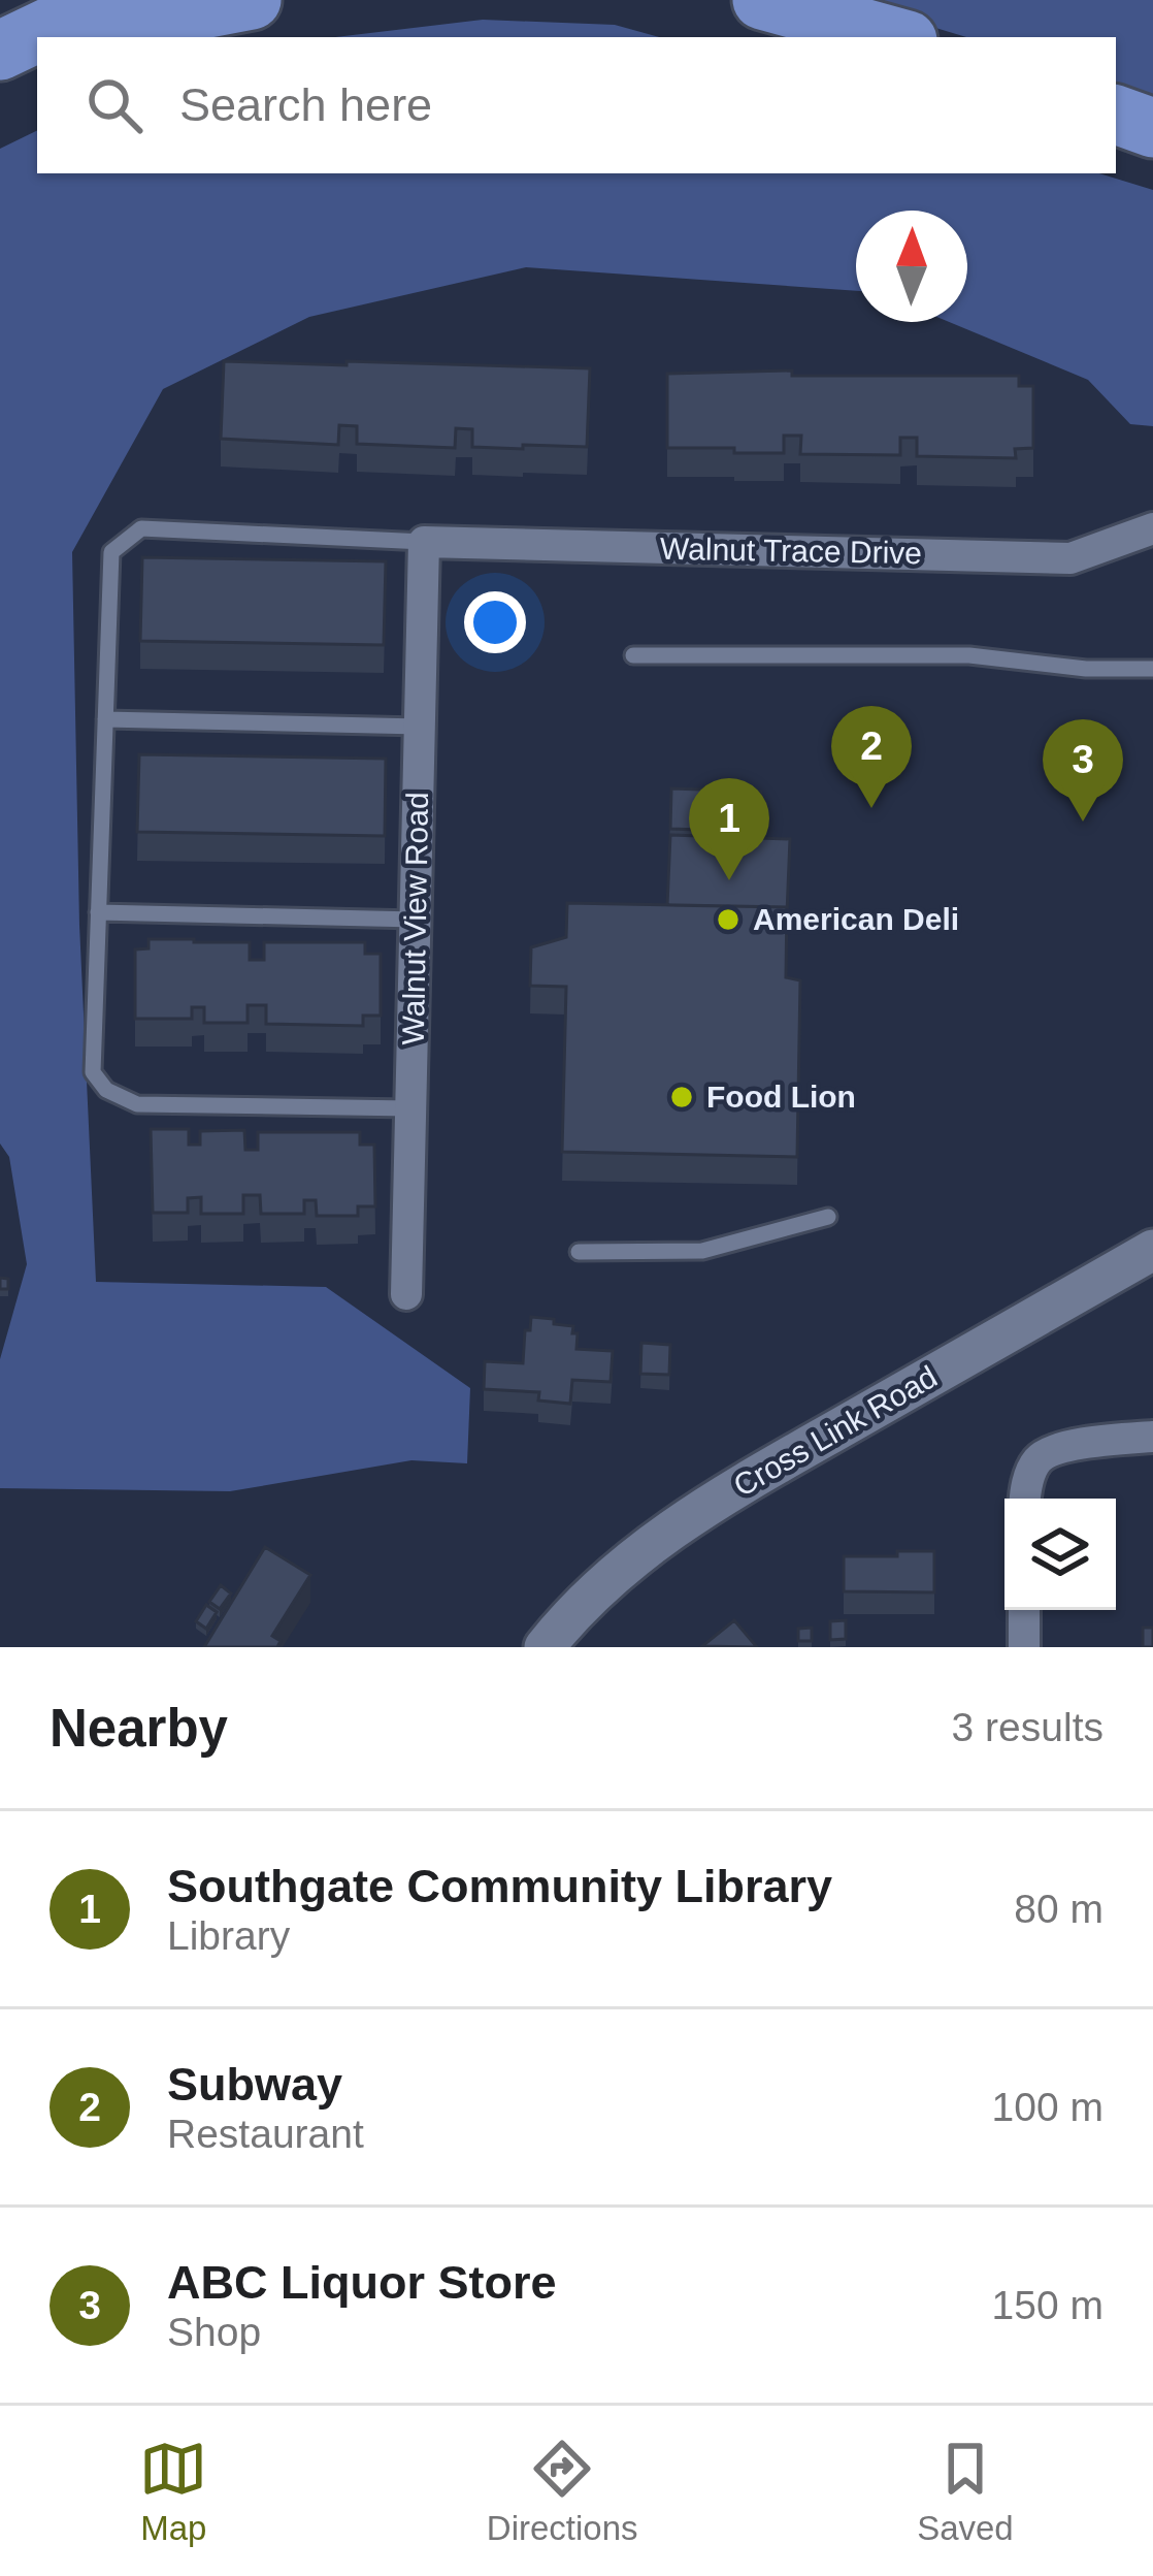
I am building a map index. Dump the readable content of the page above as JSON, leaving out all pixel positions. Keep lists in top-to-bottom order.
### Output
{
  "streets": {
    "street": ["Walnut Trace Drive", "Walnut View Road", "Cross Link Road"]
  },
  "crossings": [
    ["Walnut Trace Drive", "Walnut View Road"]
  ],
  "places": ["American Deli", "Food Lion"],
  "north": "top",
  "page": {
    "search": "Search here",
    "pins": ["2", "3", "1"],
    "heading": ["Nearby", "3 results"],
    "list": [
      {
        "mark": "1",
        "name": "Southgate Community Library",
        "note": "Library",
        "value": "80 m"
      },
      {
        "mark": "2",
        "name": "Subway",
        "note": "Restaurant",
        "value": "100 m"
      },
      {
        "mark": "3",
        "name": "ABC Liquor Store",
        "note": "Shop",
        "value": "150 m"
      }
    ],
    "nav": ["Map", "Directions", "Saved"]
  }
}
